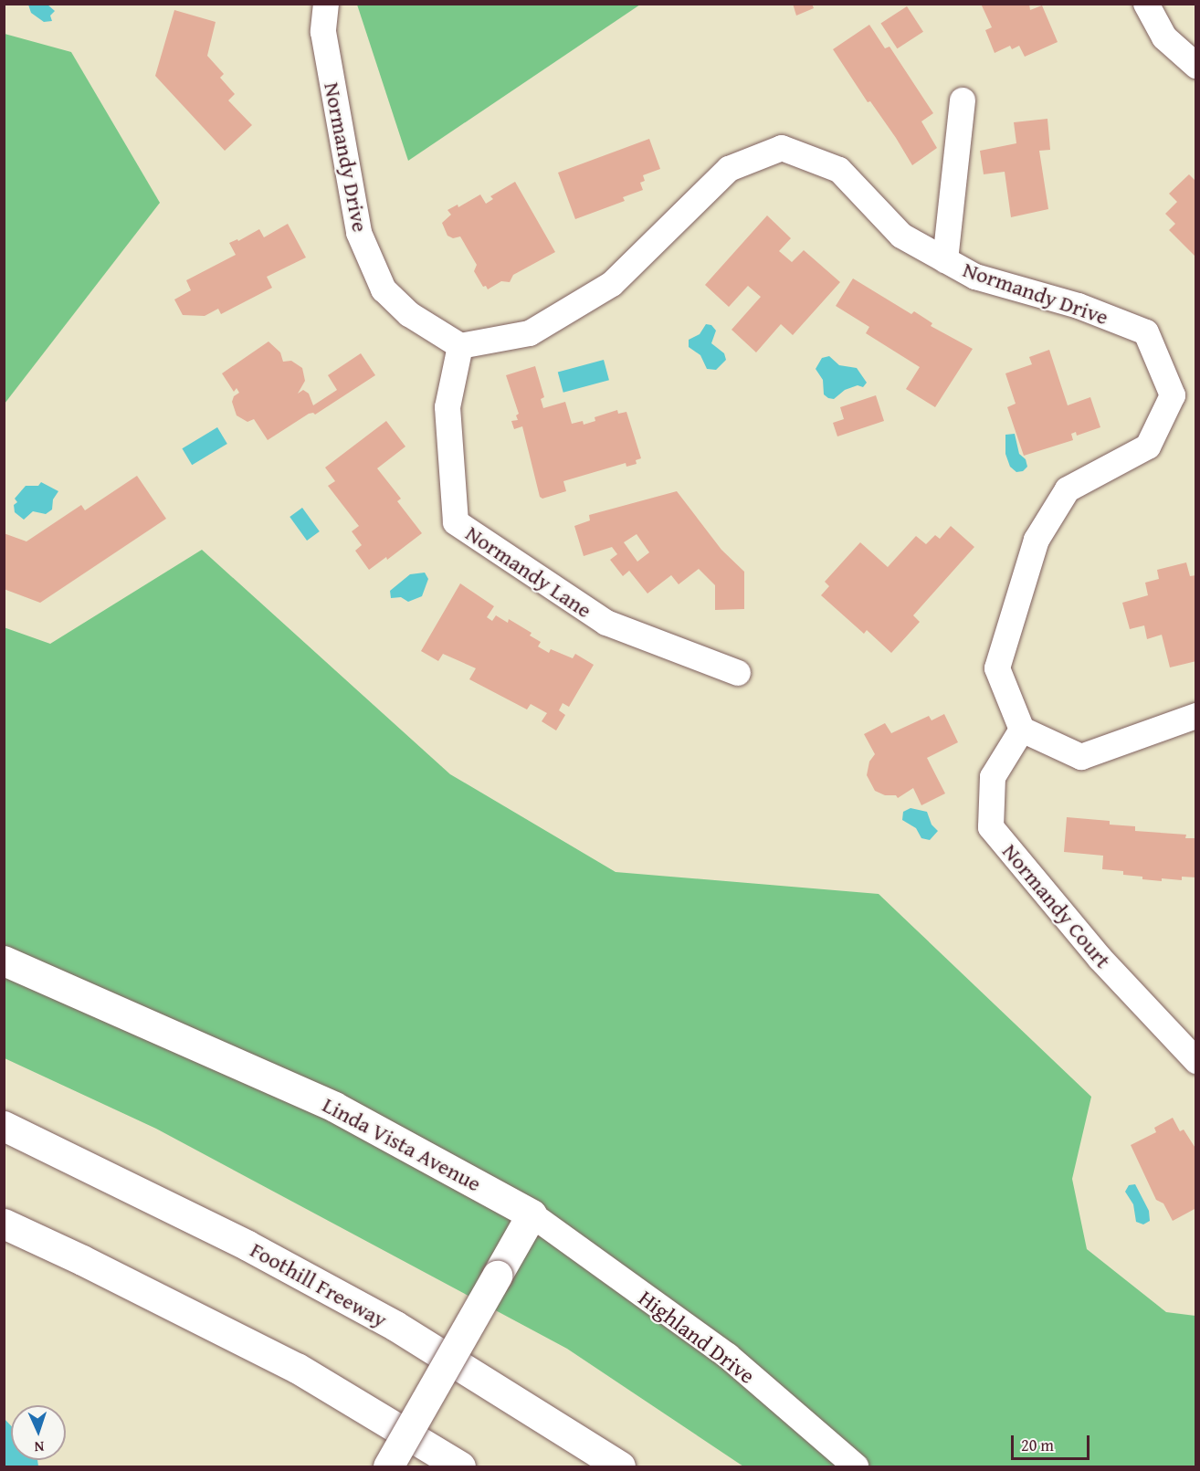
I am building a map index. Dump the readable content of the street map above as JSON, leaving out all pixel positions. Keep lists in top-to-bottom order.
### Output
{
  "streets": {
    "main road": ["Linda Vista Avenue", "Foothill Freeway"],
    "street": [
      "Normandy Drive",
      "Normandy Lane",
      "Normandy Court",
      "Highland Drive"
    ]
  },
  "crossings": [
    ["Normandy Drive", "Normandy Lane"],
    ["Normandy Drive", "Normandy Court"],
    ["Linda Vista Avenue", "Highland Drive"]
  ],
  "scale_bar": "20 m",
  "north": "bottom"
}
